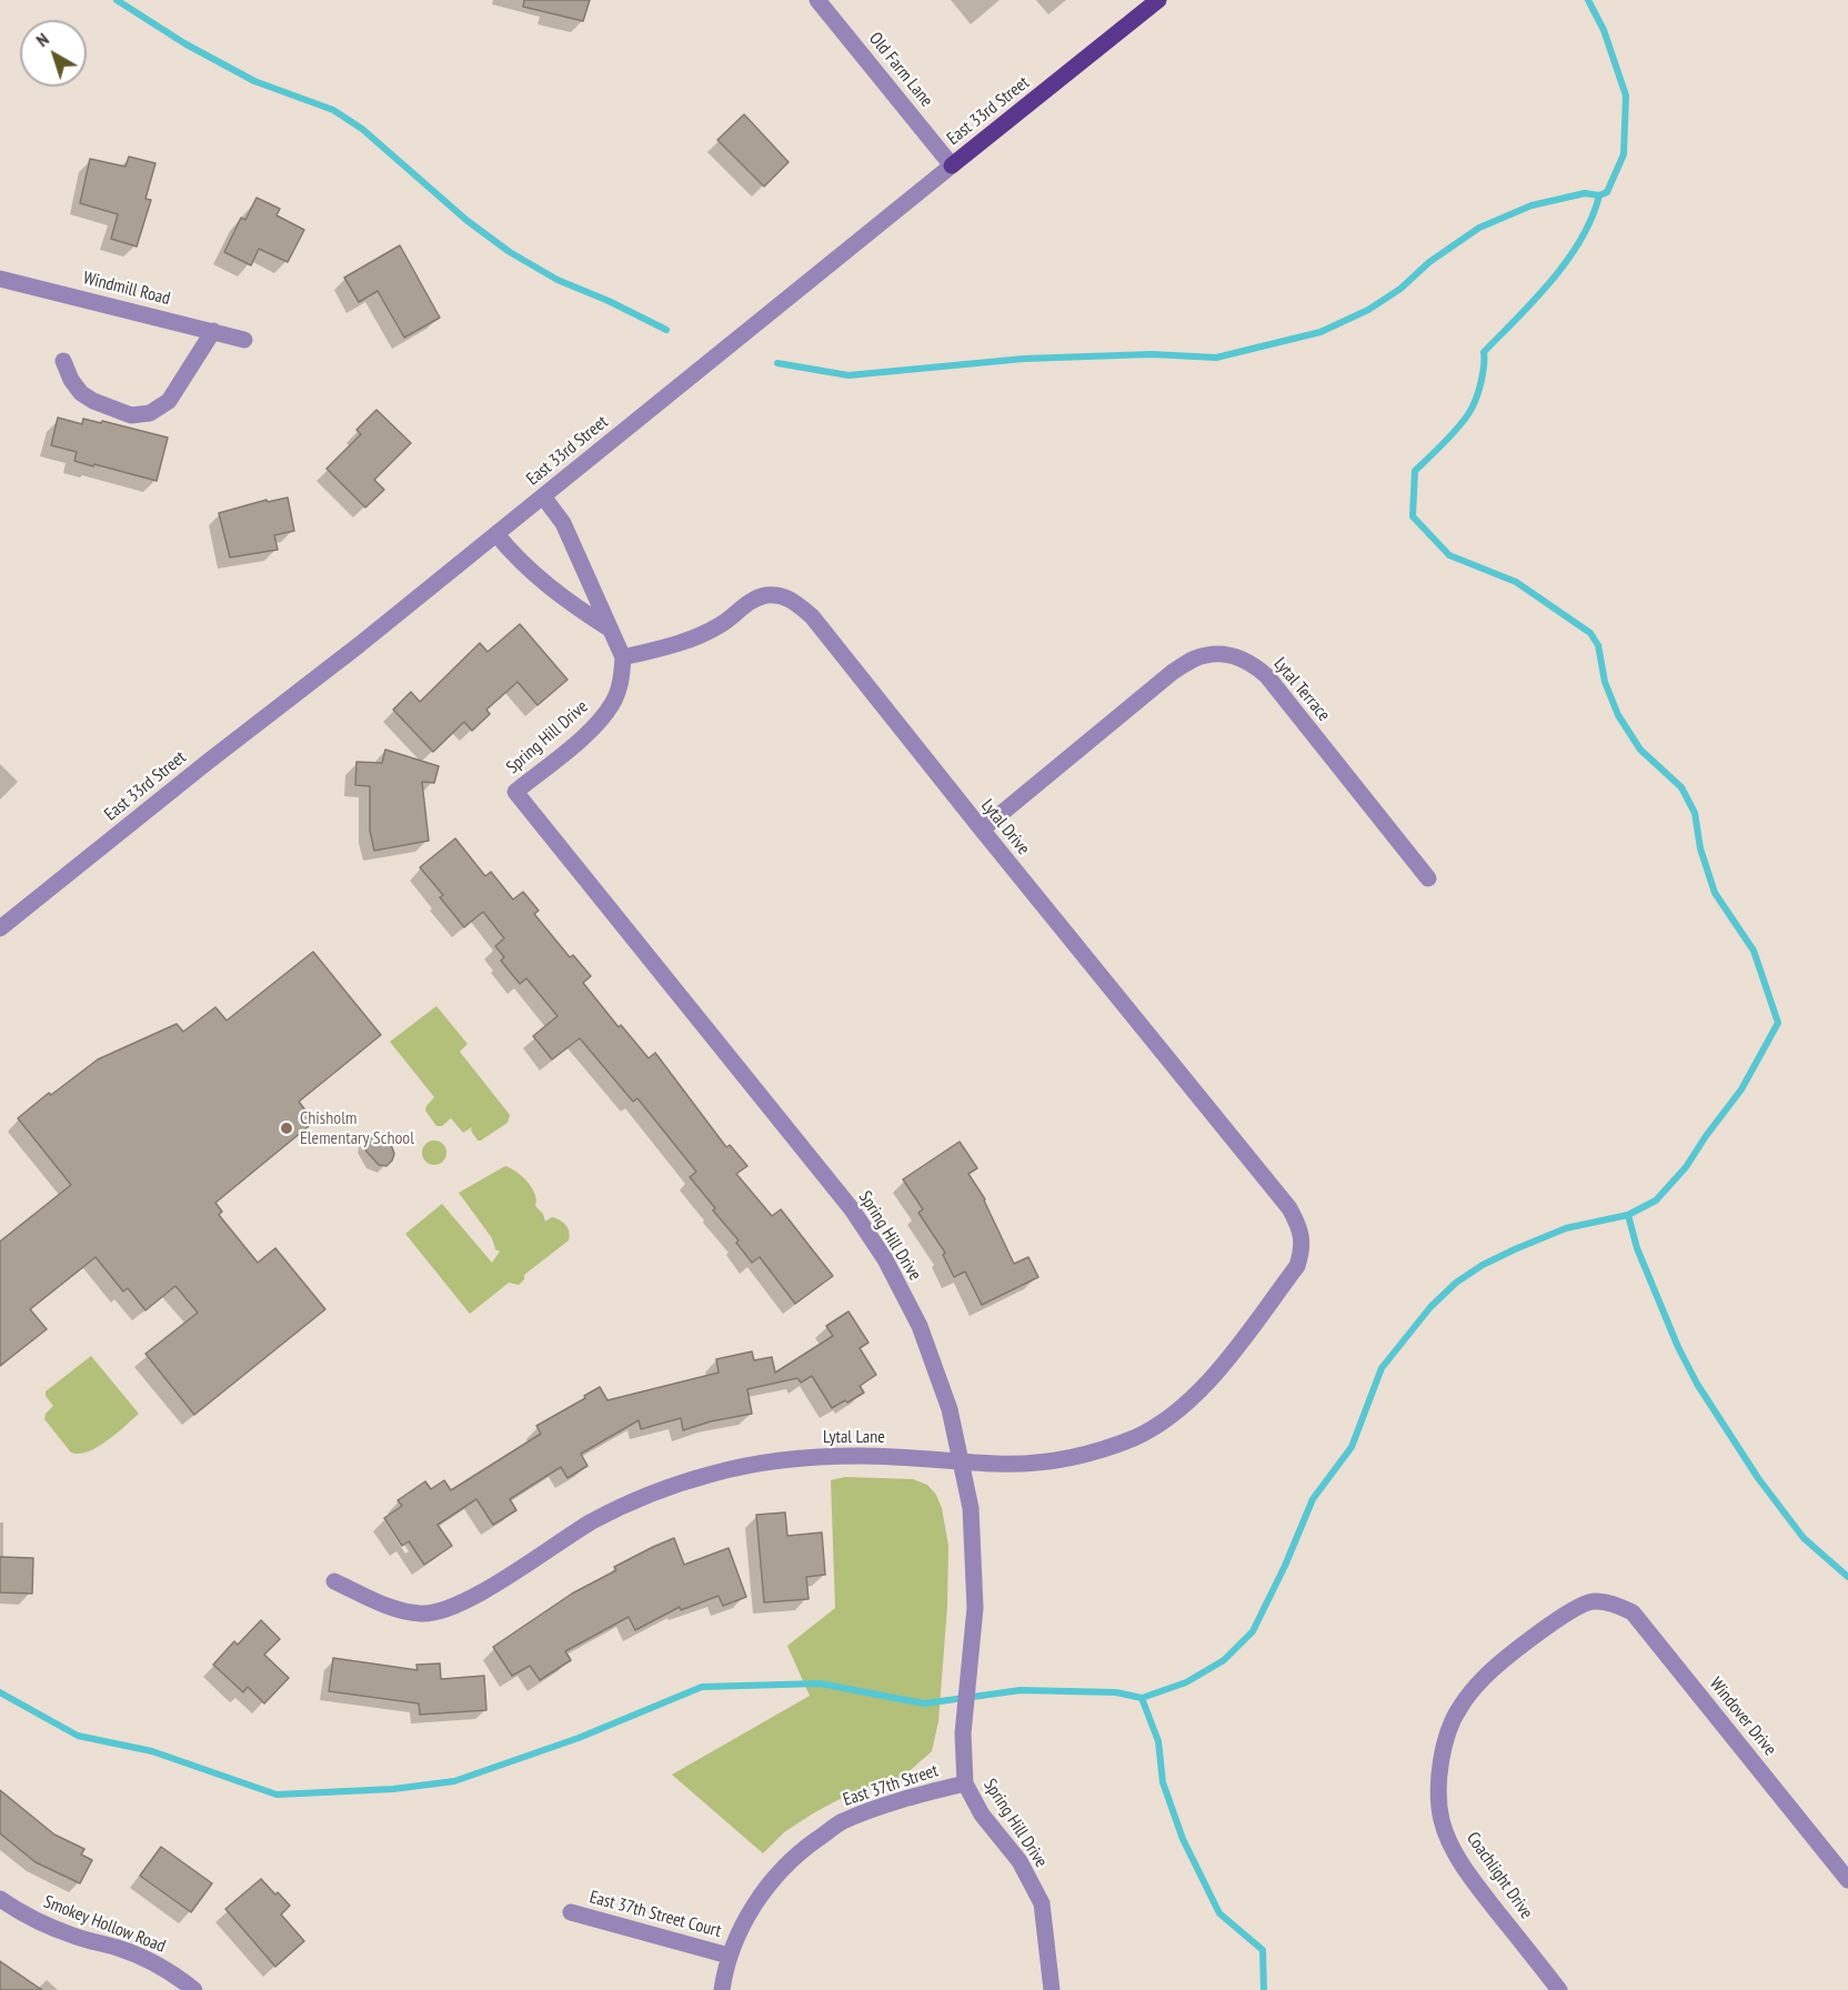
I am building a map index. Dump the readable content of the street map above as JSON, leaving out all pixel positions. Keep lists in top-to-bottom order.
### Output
{
  "streets": {
    "main road": ["East 33rd Street"],
    "street": [
      "Old Farm Lane",
      "Windmill Road",
      "Lytal Terrace",
      "Spring Hill Drive",
      "Lytal Drive",
      "Lytal Lane",
      "Windover Drive",
      "East 37th Street",
      "Coachlight Drive",
      "East 37th Street Court",
      "Smokey Hollow Road"
    ]
  },
  "crossings": [
    ["Old Farm Lane", "East 33rd Street"],
    ["Lytal Terrace", "Lytal Drive"],
    ["Spring Hill Drive", "Lytal Drive"],
    ["Spring Hill Drive", "Lytal Lane"],
    ["Spring Hill Drive", "East 37th Street"],
    ["Lytal Drive", "Lytal Lane"],
    ["Windover Drive", "Coachlight Drive"],
    ["East 37th Street", "East 37th Street Court"]
  ],
  "places": ["Chisholm Elementary School"],
  "north": "top left"
}
